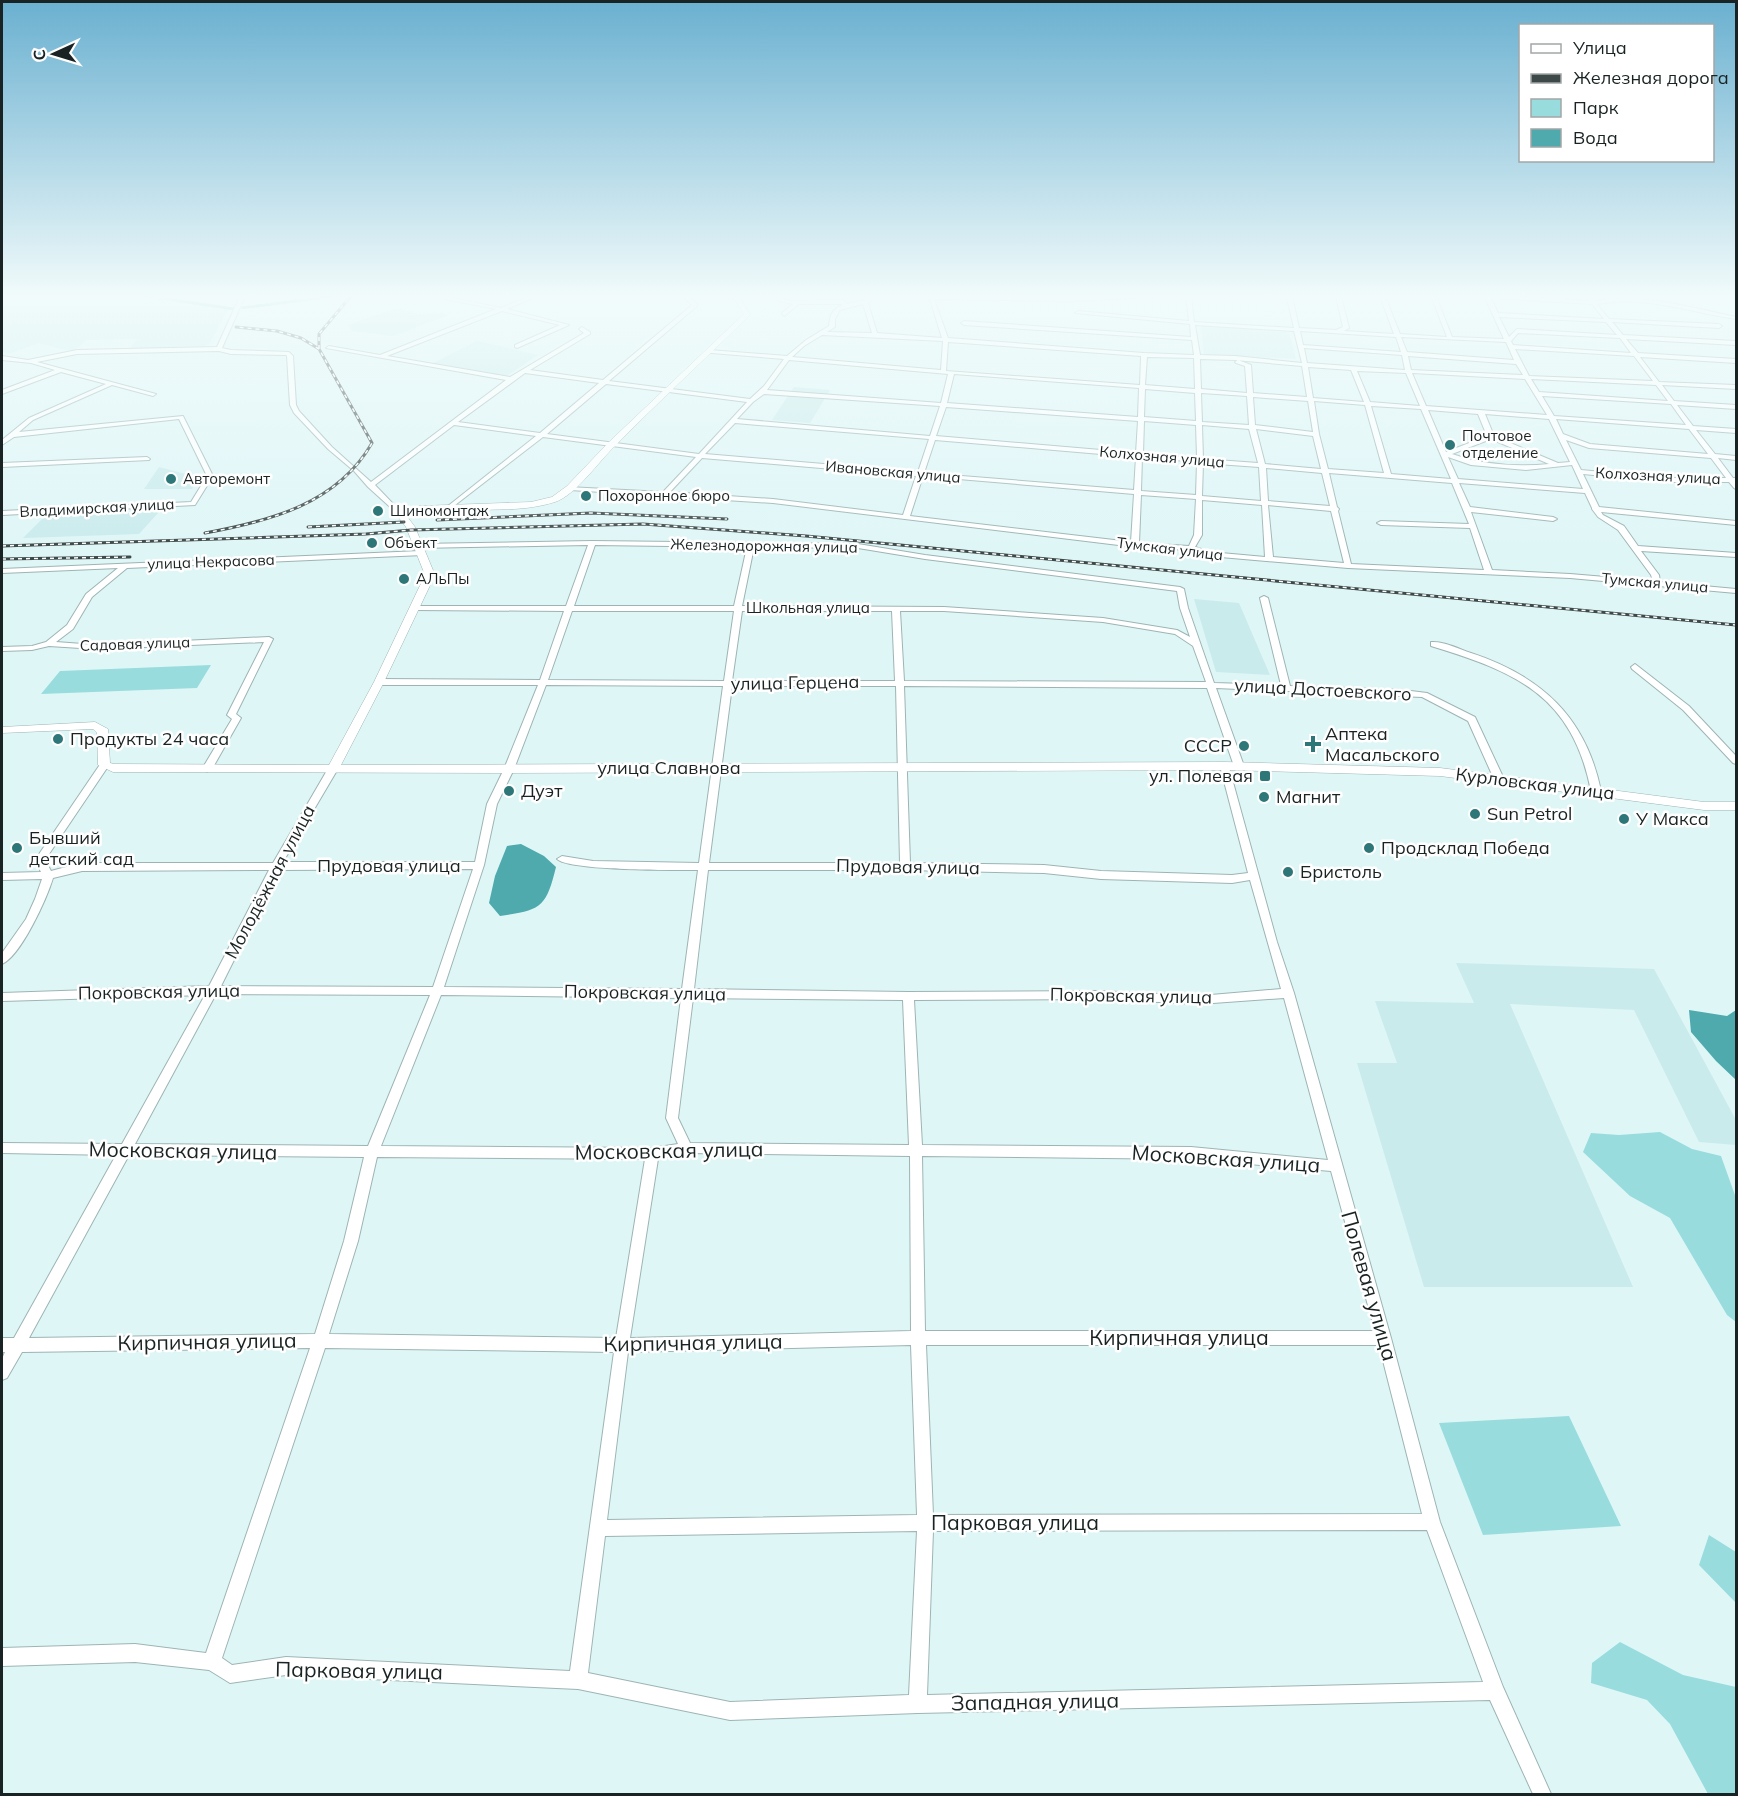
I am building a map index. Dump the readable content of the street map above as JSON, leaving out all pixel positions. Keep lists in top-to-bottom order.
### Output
{
  "streets": {
    "main road": ["улица Славнова", "Курловская улица", "Молодёжная улица"],
    "street": [
      "Колхозная улица",
      "Ивановская улица",
      "Владимирская улица",
      "Железнодорожная улица",
      "Тумская улица",
      "улица Некрасова",
      "Школьная улица",
      "Садовая улица",
      "улица Герцена",
      "улица Достоевского",
      "Прудовая улица",
      "Покровская улица",
      "Московская улица",
      "Полевая улица",
      "Кирпичная улица",
      "Парковая улица",
      "Западная улица"
    ]
  },
  "crossings": [
    ["Железнодорожная улица", "улица Некрасова"],
    ["Железнодорожная улица", "Молодёжная улица"],
    ["Железнодорожная улица", "Полевая улица"],
    ["улица Некрасова", "Молодёжная улица"],
    ["Школьная улица", "Молодёжная улица"],
    ["Школьная улица", "Полевая улица"],
    ["Садовая улица", "улица Славнова"],
    ["улица Герцена", "улица Достоевского"],
    ["улица Герцена", "Молодёжная улица"],
    ["улица Герцена", "Полевая улица"],
    ["улица Достоевского", "Курловская улица"],
    ["улица Достоевского", "Полевая улица"],
    ["улица Славнова", "Курловская улица"],
    ["улица Славнова", "Молодёжная улица"],
    ["улица Славнова", "Полевая улица"],
    ["Курловская улица", "Полевая улица"],
    ["Прудовая улица", "Молодёжная улица"],
    ["Прудовая улица", "Полевая улица"],
    ["Молодёжная улица", "Покровская улица"],
    ["Молодёжная улица", "Московская улица"],
    ["Молодёжная улица", "Кирпичная улица"],
    ["Покровская улица", "Полевая улица"],
    ["Московская улица", "Полевая улица"],
    ["Полевая улица", "Кирпичная улица"],
    ["Полевая улица", "Парковая улица"],
    ["Полевая улица", "Западная улица"],
    ["Парковая улица", "Западная улица"]
  ],
  "places": {
    "other": [
      "Почтовое отделение",
      "Авторемонт",
      "Похоронное бюро",
      "Шиномонтаж",
      "Объект",
      "АЛьПы",
      "Продукты 24 часа",
      "СССР",
      "Дуэт",
      "Магнит",
      "Sun Petrol",
      "У Макса",
      "Бывший детский сад",
      "Продсклад Победа",
      "Бристоль"
    ],
    "health": ["Аптека Масальского"],
    "transit": ["ул. Полевая"]
  },
  "legend": [
    "Улица",
    "Железная дорога",
    "Парк",
    "Вода"
  ],
  "north": "left"
}
